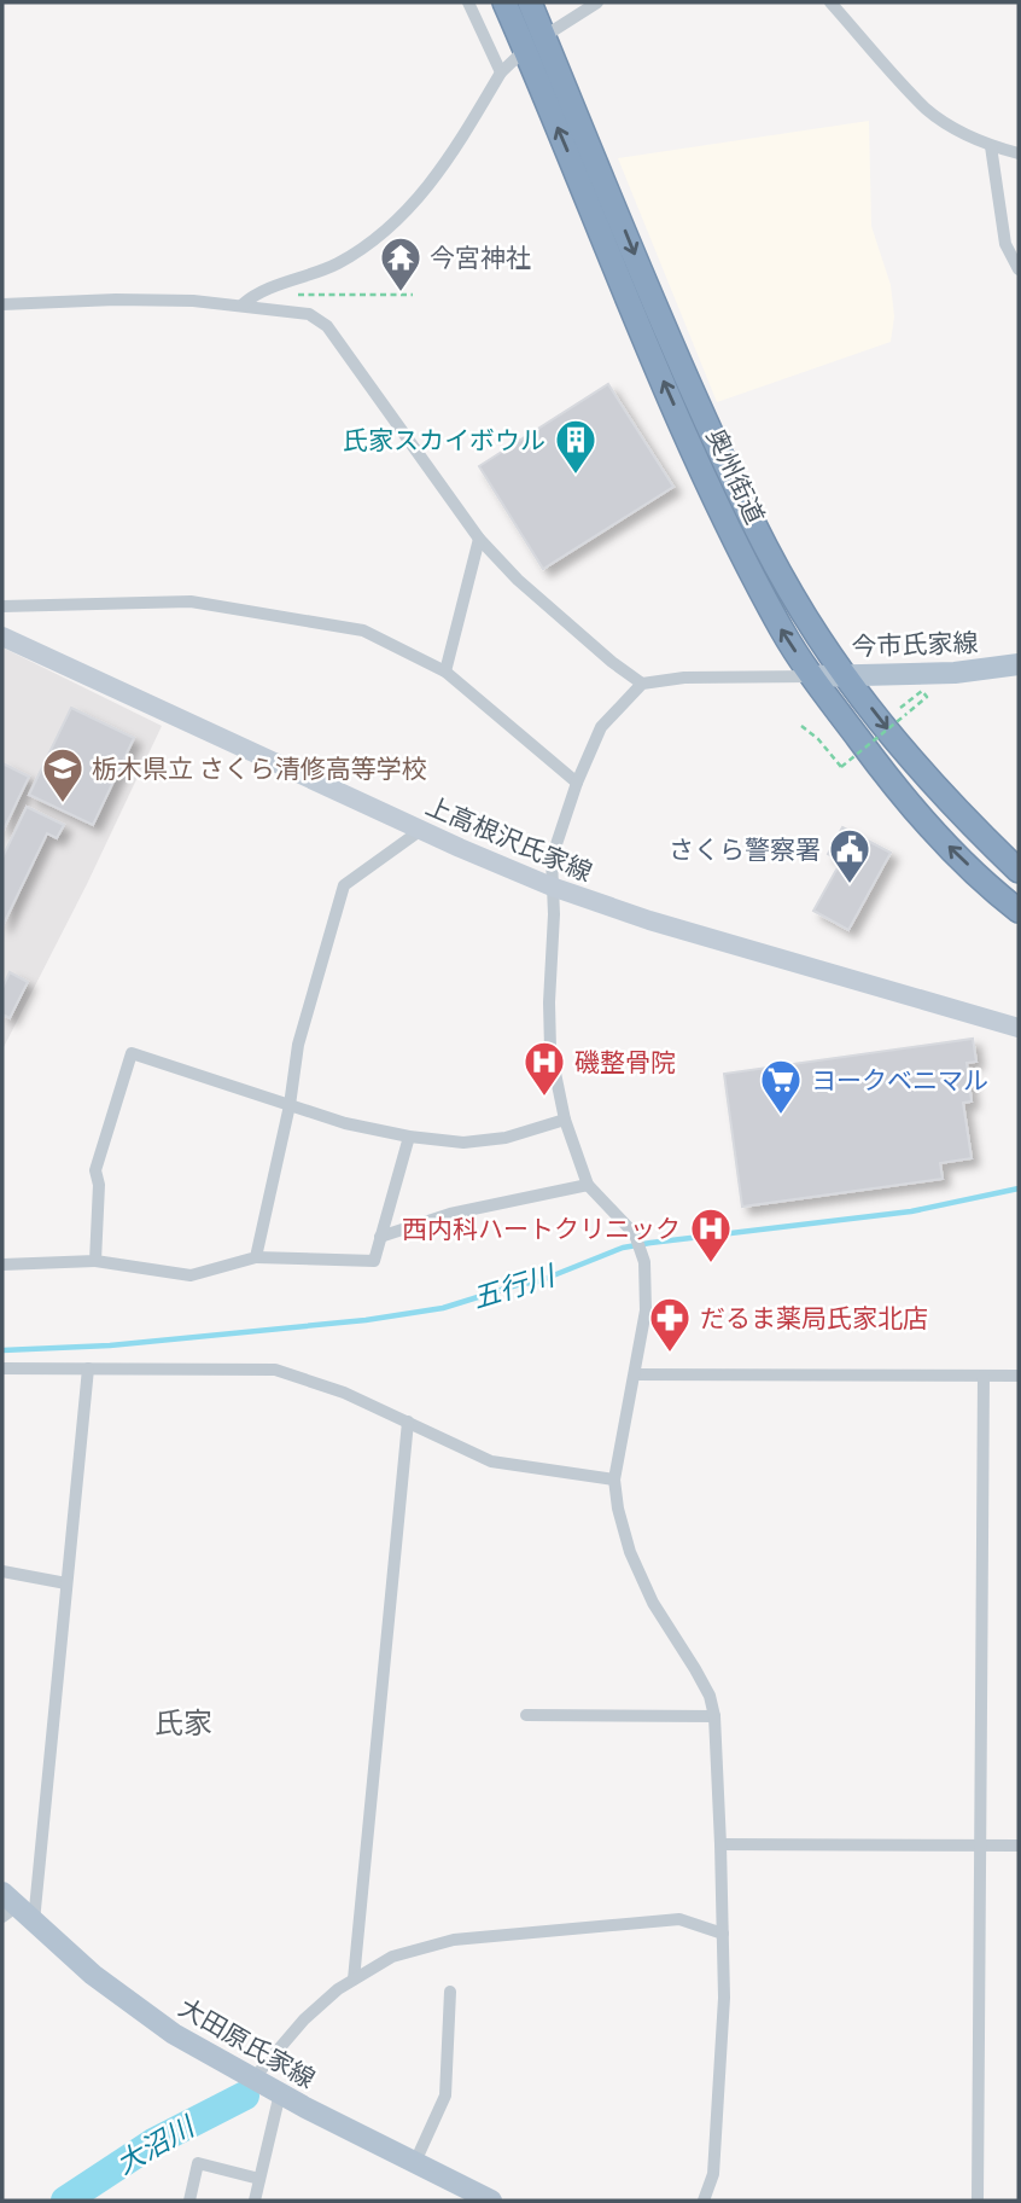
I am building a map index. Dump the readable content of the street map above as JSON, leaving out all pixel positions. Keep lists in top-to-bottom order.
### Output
{
  "streets": {
    "highway": ["奥州街道"],
    "main road": ["今市氏家線", "上高根沢氏家線", "大田原氏家線"]
  },
  "crossings": [
    ["奥州街道", "今市氏家線"]
  ],
  "districts": ["氏家"],
  "water": ["五行川", "大沼川"],
  "places": {
    "temple": ["今宮神社"],
    "building": ["氏家スカイボウル"],
    "school or university": ["栃木県立 さくら清修高等学校"],
    "public building": ["さくら警察署"],
    "hospital": ["磯整骨院", "西内科ハートクリニック"],
    "supermarket": ["ヨークベニマル"],
    "pharmacy": ["だるま薬局氏家北店"]
  }
}
